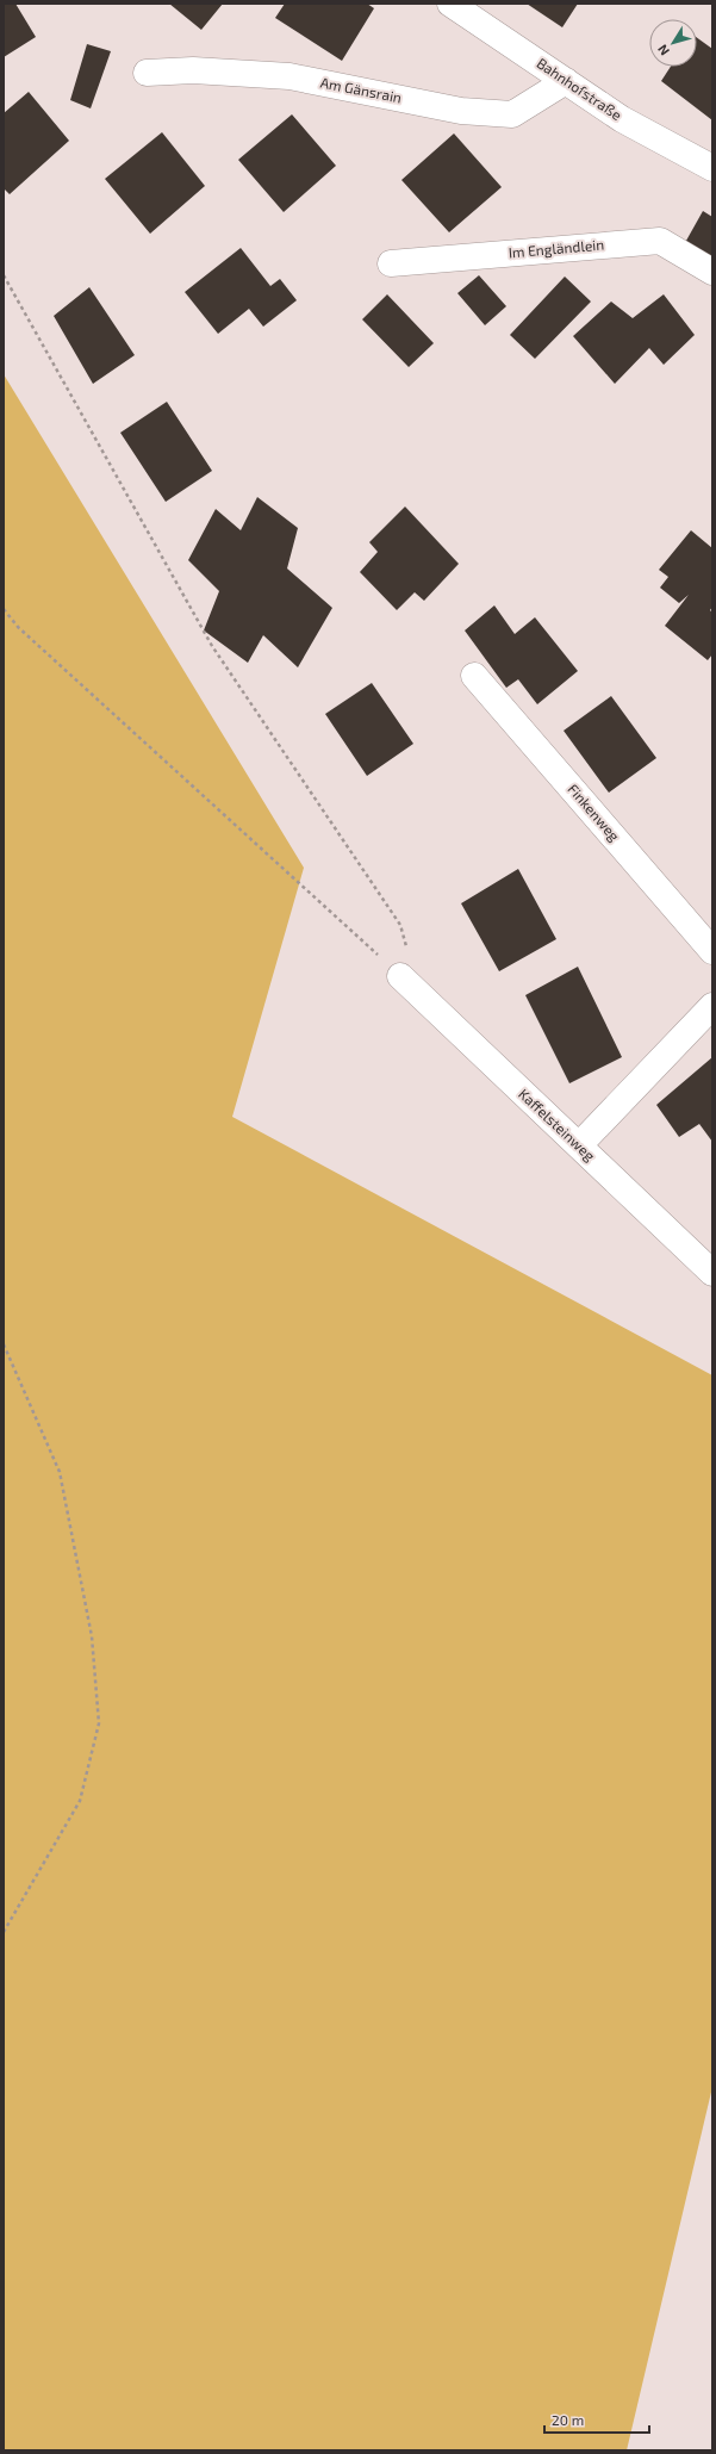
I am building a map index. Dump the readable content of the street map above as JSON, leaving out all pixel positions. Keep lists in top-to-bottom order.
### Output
{
  "streets": {
    "street": [
      "Bahnhofstraße",
      "Am Gänsrain",
      "Im Engländlein",
      "Finkenweg",
      "Kaffelsteinweg"
    ]
  },
  "crossings": [
    ["Bahnhofstraße", "Am Gänsrain"]
  ],
  "scale_bar": "20 m",
  "north": "bottom left"
}
